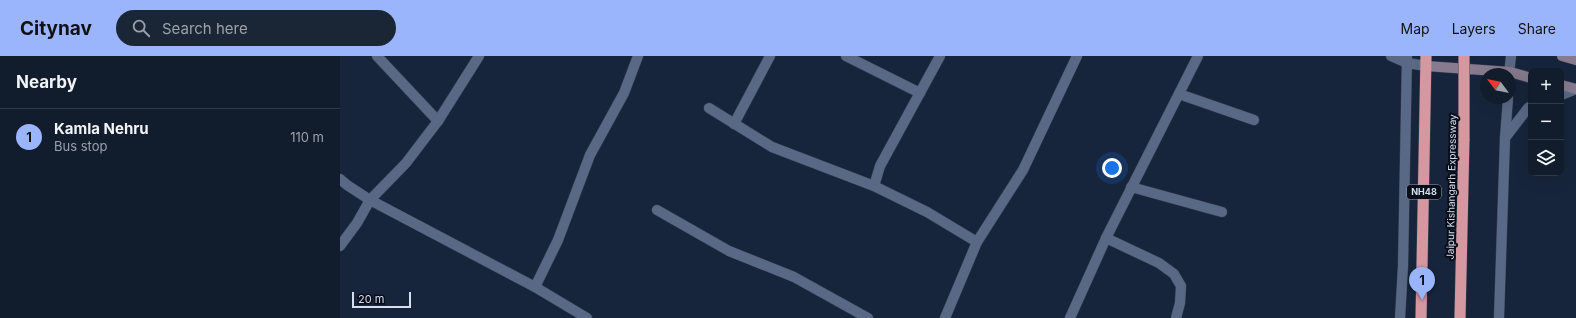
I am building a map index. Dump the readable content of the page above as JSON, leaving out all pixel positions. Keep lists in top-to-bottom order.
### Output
{
  "streets": {
    "highway": ["Jaipur Kishangarh Expressway", "NH48"]
  },
  "scale_bar": "20 m",
  "north": "top left",
  "page": {
    "header": "Citynav",
    "search": "Search here",
    "nav": ["Map", "Layers", "Share"],
    "heading": "Nearby",
    "map_buttons": ["+", "−"],
    "list": [
      {
        "mark": "1",
        "name": "Kamla Nehru",
        "note": "Bus stop",
        "value": "110 m"
      }
    ],
    "pins": "1",
    "scale": "20 m"
  }
}
